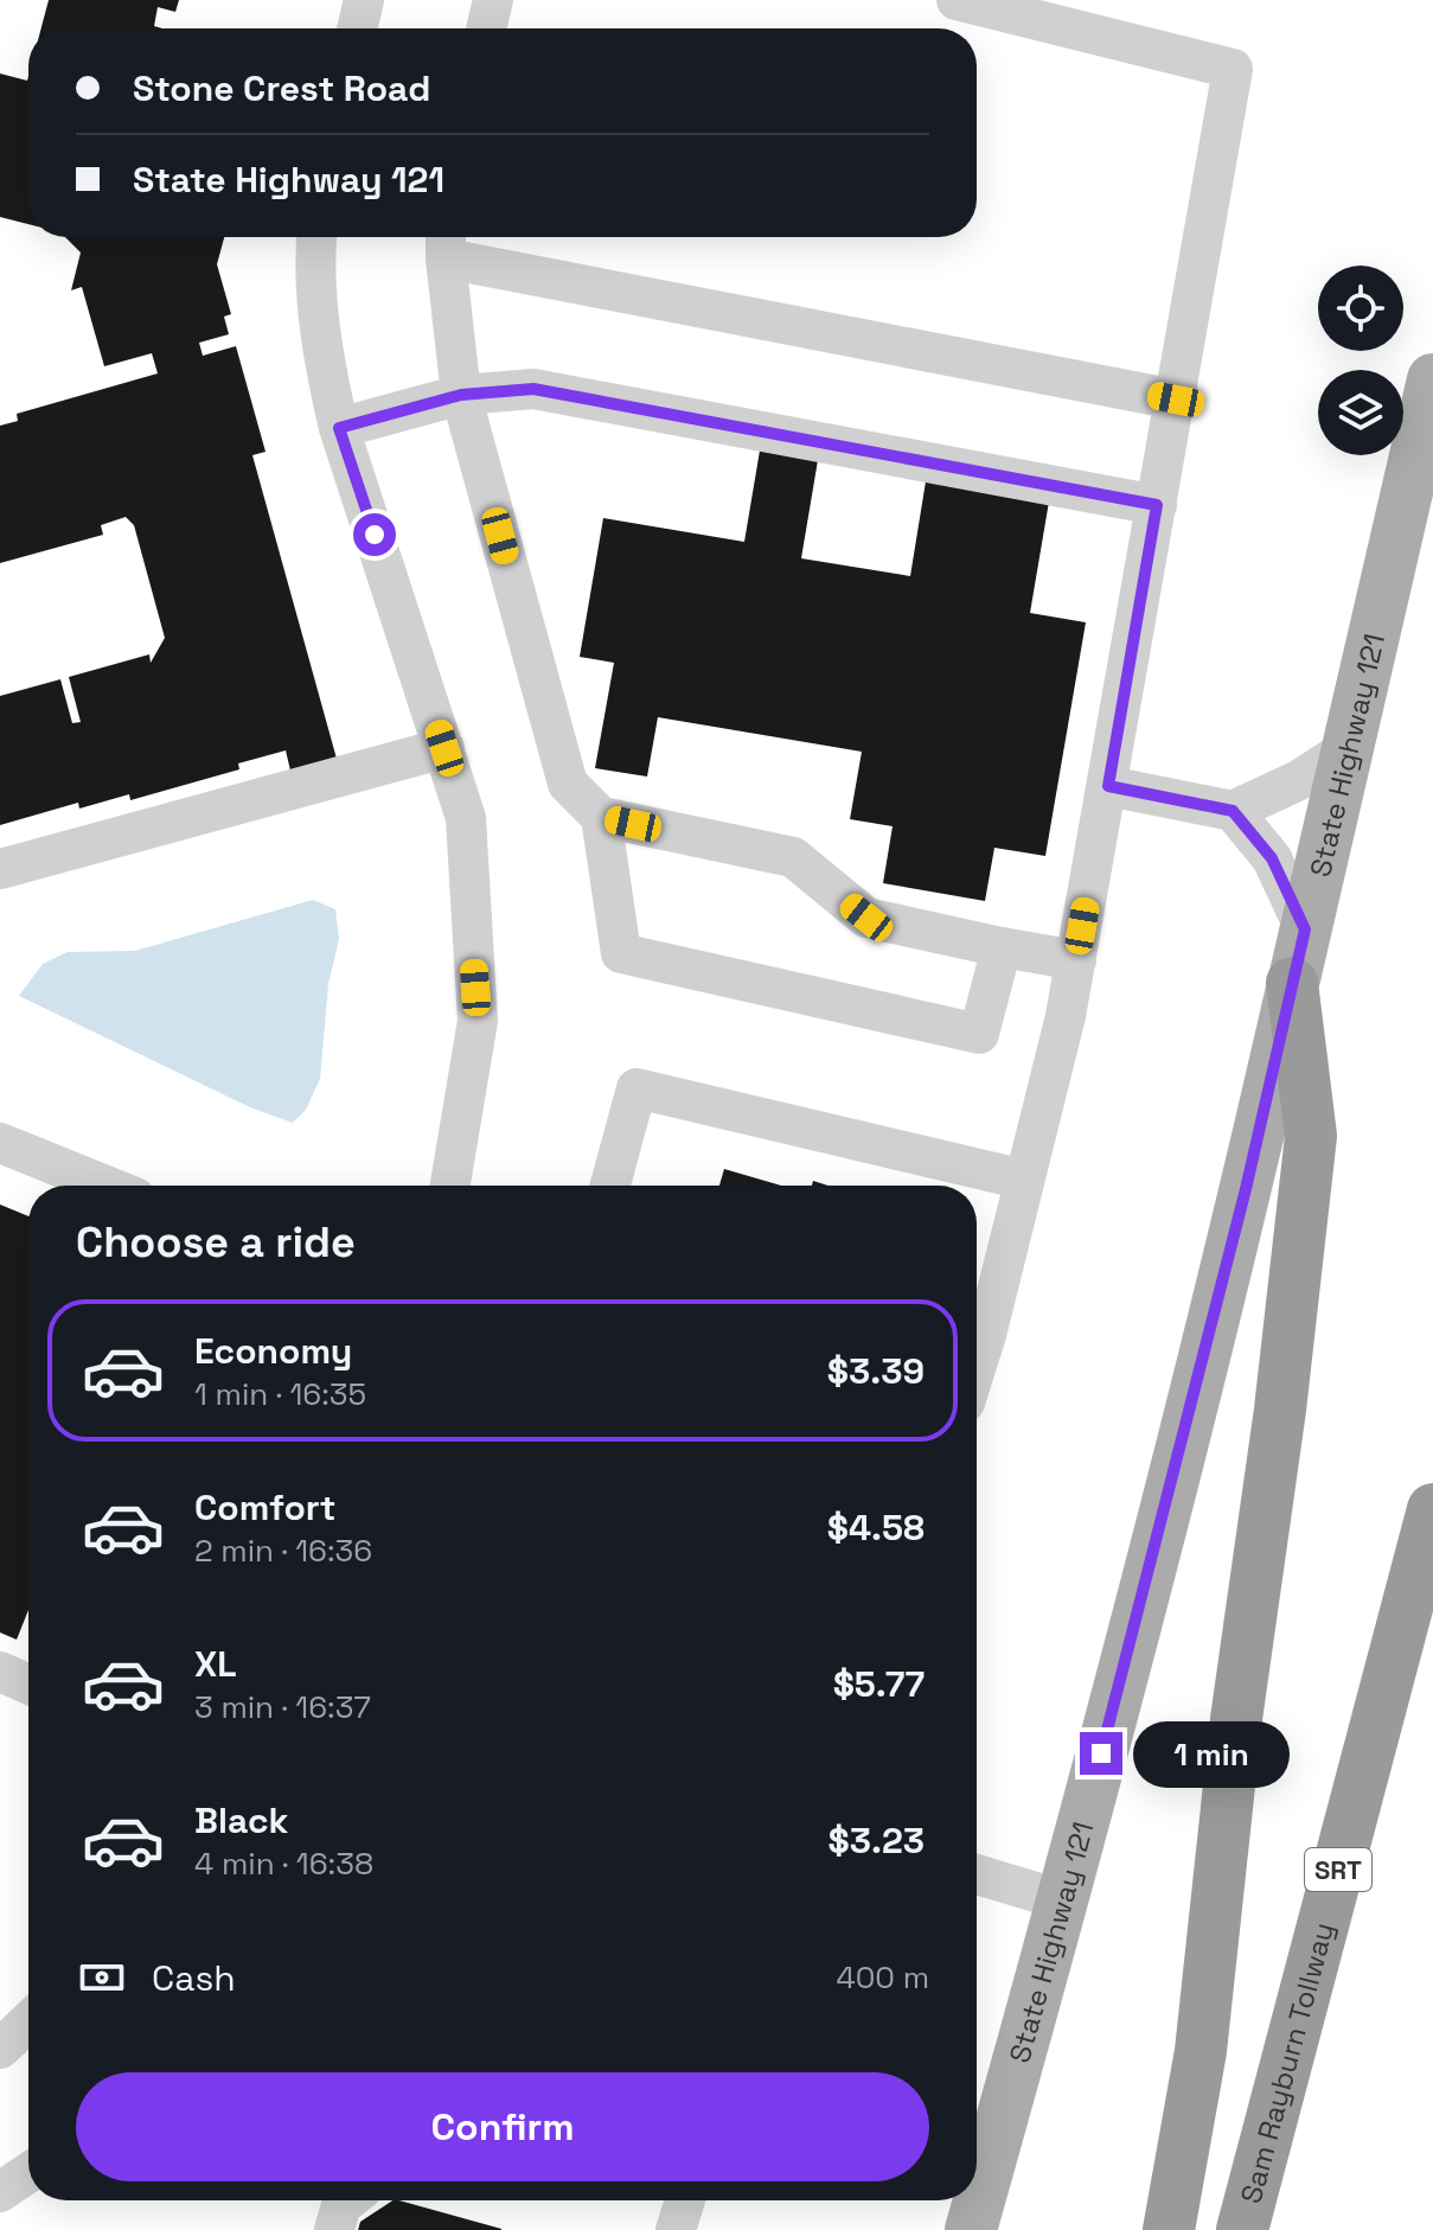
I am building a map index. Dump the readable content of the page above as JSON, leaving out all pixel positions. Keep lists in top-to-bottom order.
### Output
{
  "streets": {
    "highway": ["SRT", "Sam Rayburn Tollway"],
    "main road": ["State Highway 121"]
  },
  "page": {
    "banner": ["Stone Crest Road", "State Highway 121"],
    "heading": "Choose a ride",
    "list": [
      {
        "name": "Economy",
        "note": "1 min · 16:35",
        "value": "$3.39"
      },
      {
        "name": "Comfort",
        "note": "2 min · 16:36",
        "value": "$4.58"
      },
      {
        "name": "XL",
        "note": "3 min · 16:37",
        "value": "$5.77"
      },
      {
        "name": "Black",
        "note": "4 min · 16:38",
        "value": "$3.23"
      }
    ],
    "bubble": "1 min",
    "pay": ["Cash", "400 m"],
    "buttons": "Confirm"
  }
}
